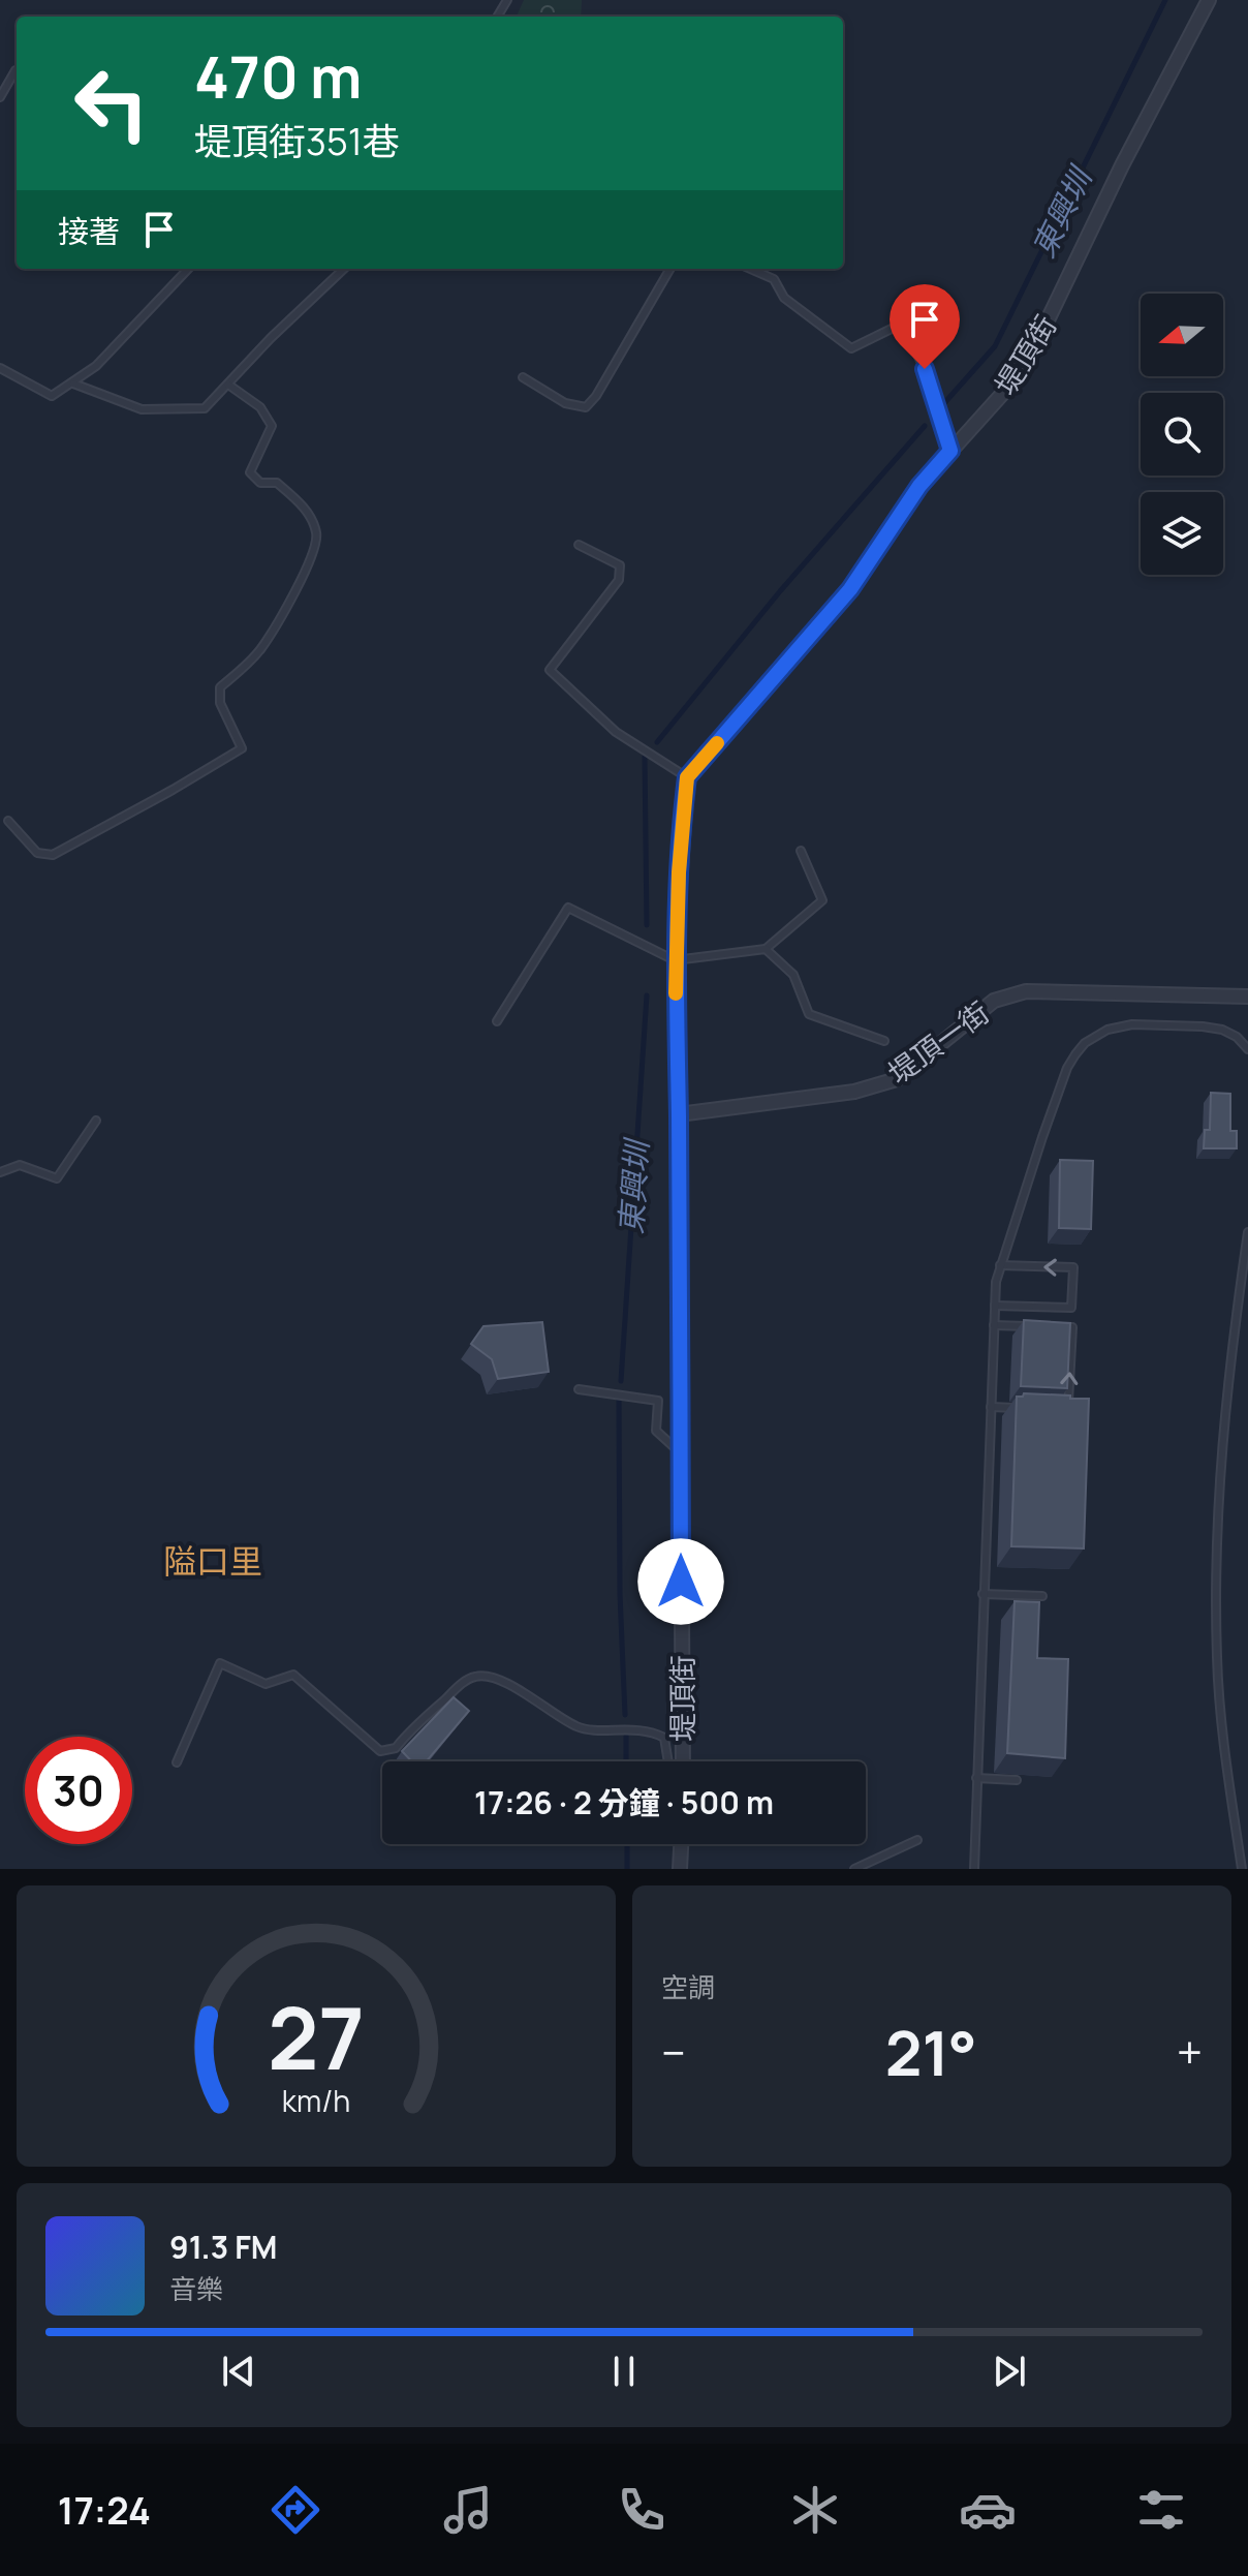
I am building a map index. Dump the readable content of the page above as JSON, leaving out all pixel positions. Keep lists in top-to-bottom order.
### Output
{
  "streets": {
    "street": ["堤頂街", "堤頂一街"]
  },
  "crossings": [
    ["堤頂街", "堤頂一街"]
  ],
  "districts": ["隘口里"],
  "water": ["東興圳"],
  "north": "left",
  "page": {
    "turn": ["470 m", "堤頂街351巷"],
    "then": "接著",
    "limit": "30",
    "trip": "17:26 · 2 分鐘 · 500 m",
    "tile": "空調",
    "heat": ["−", "21°", "+"],
    "song": ["91.3 FM", "音樂"],
    "tabs": "17:24",
    "gauge": ["27", "km/h"]
  }
}
